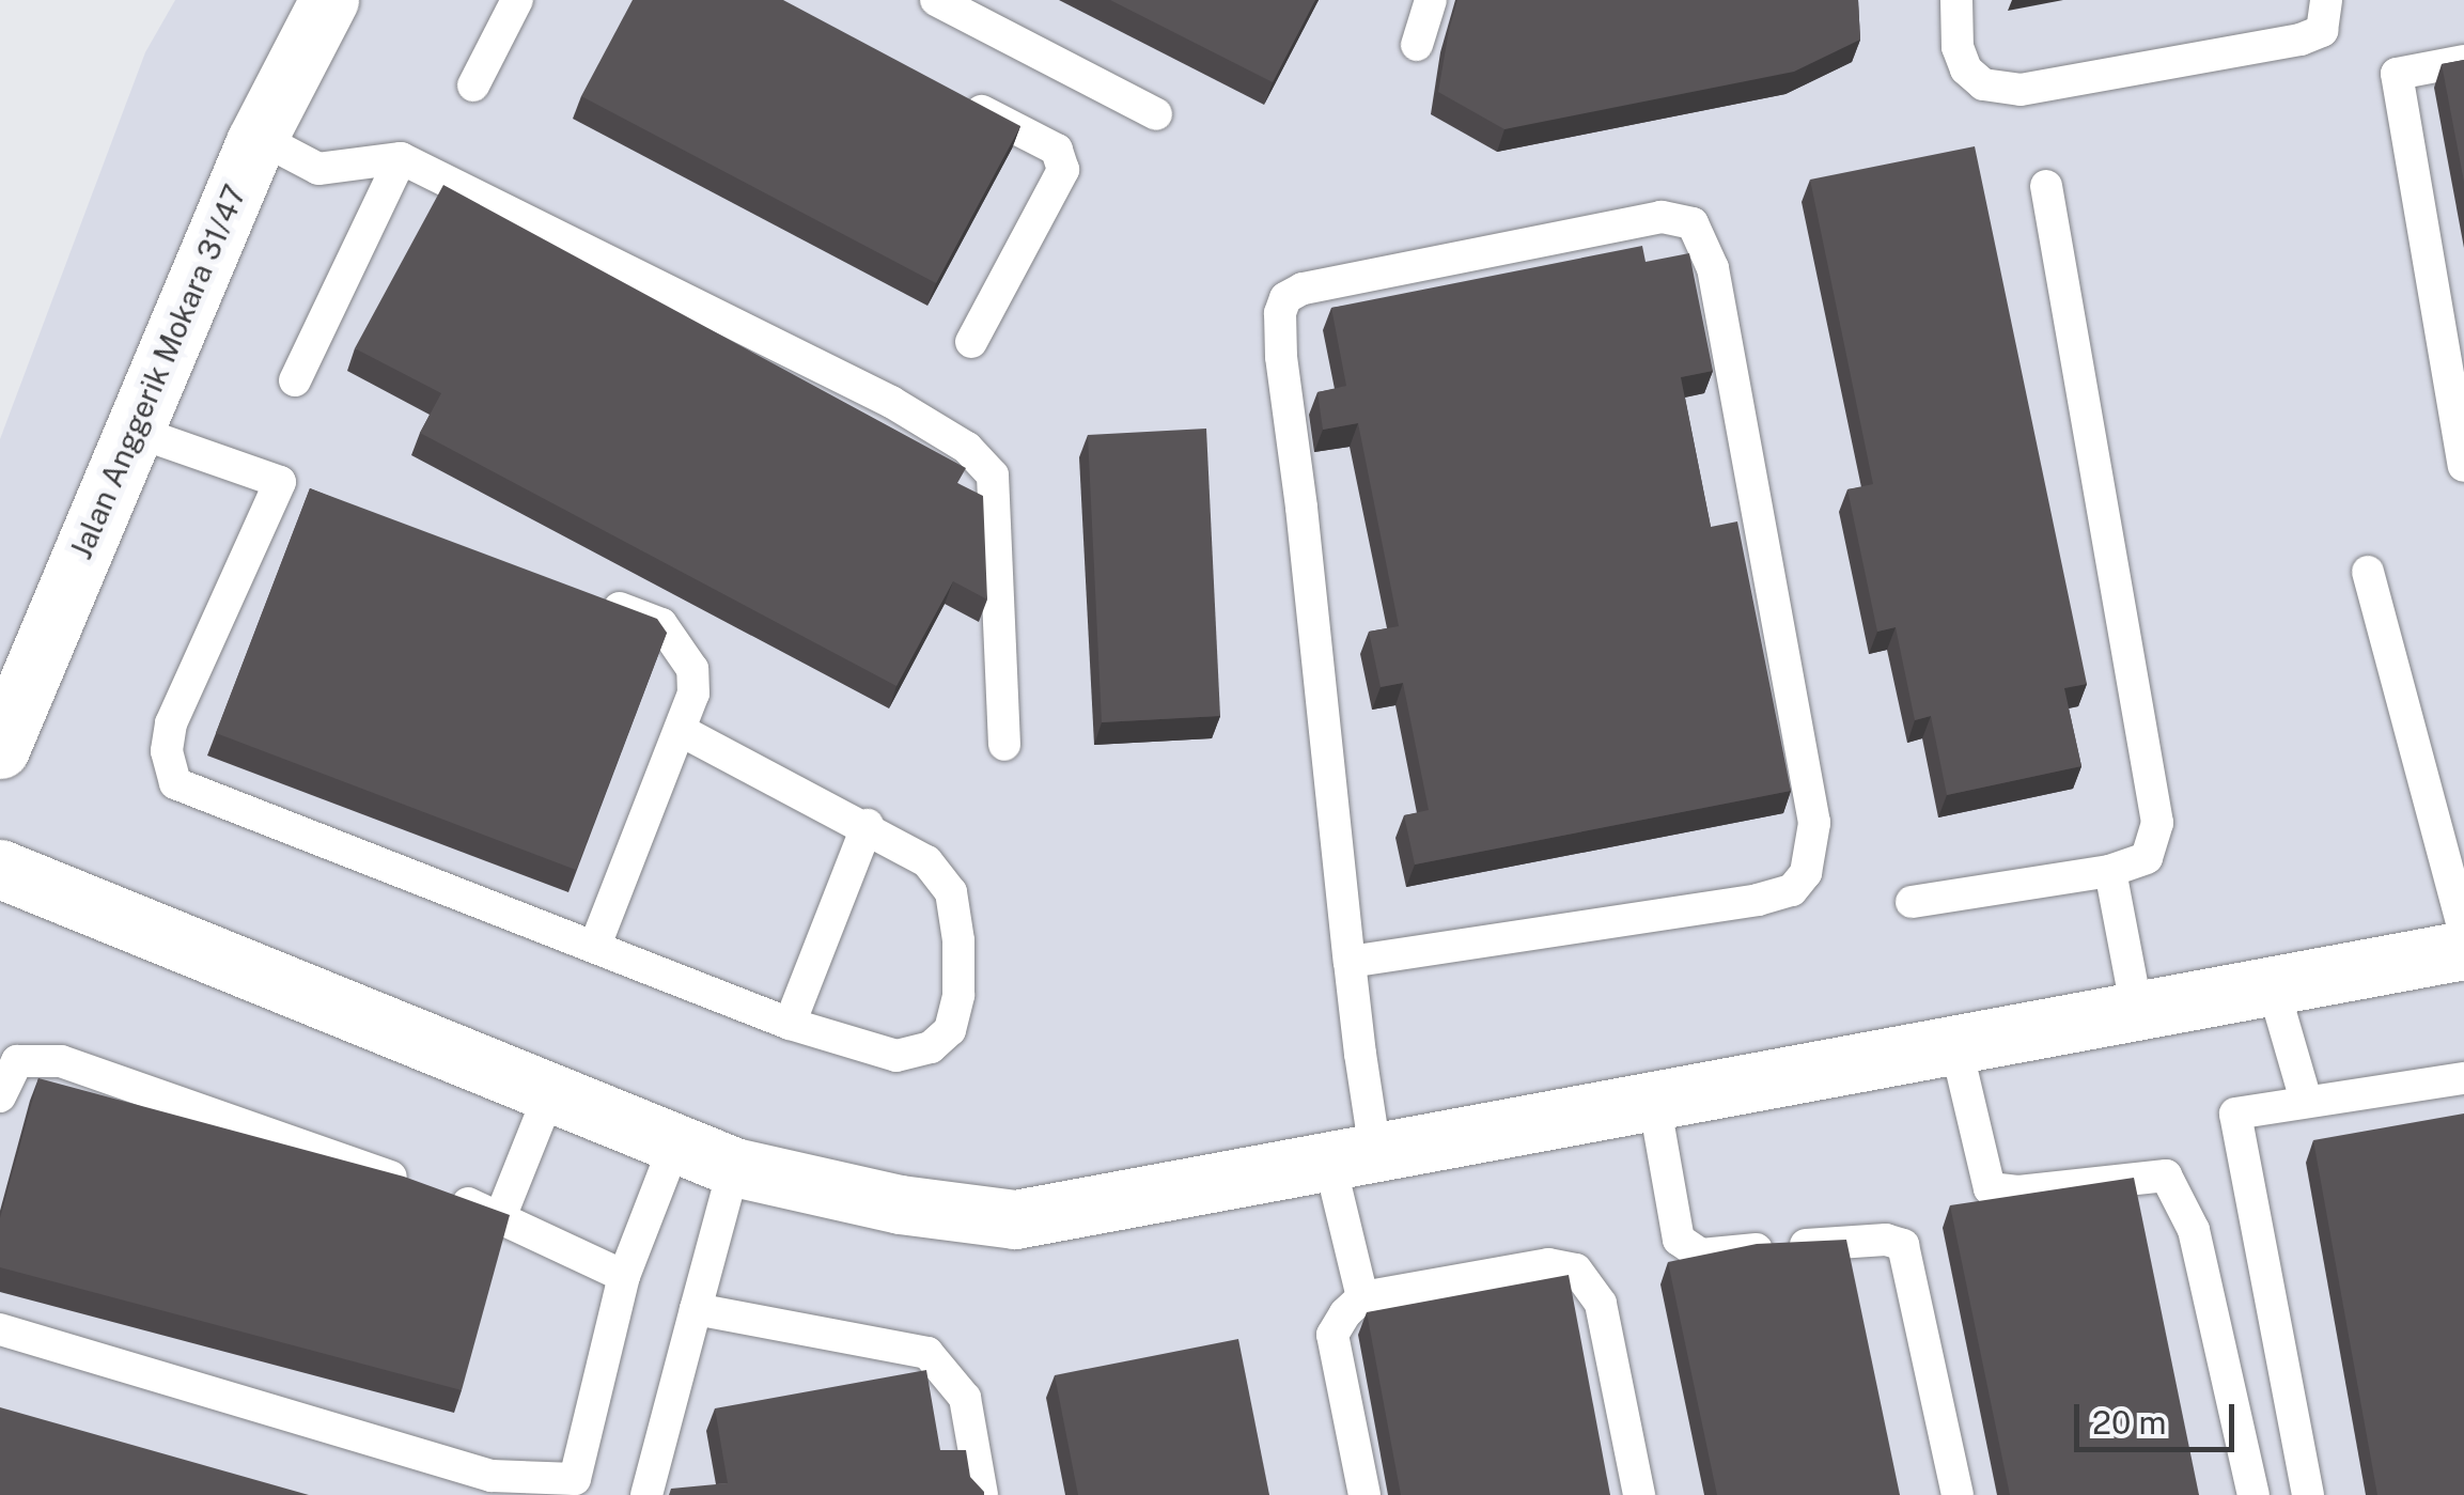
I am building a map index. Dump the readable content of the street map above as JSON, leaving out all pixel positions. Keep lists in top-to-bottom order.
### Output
{
  "streets": {
    "street": ["Jalan Anggerik Mokara 31/47"]
  },
  "scale_bar": "20 m"
}
